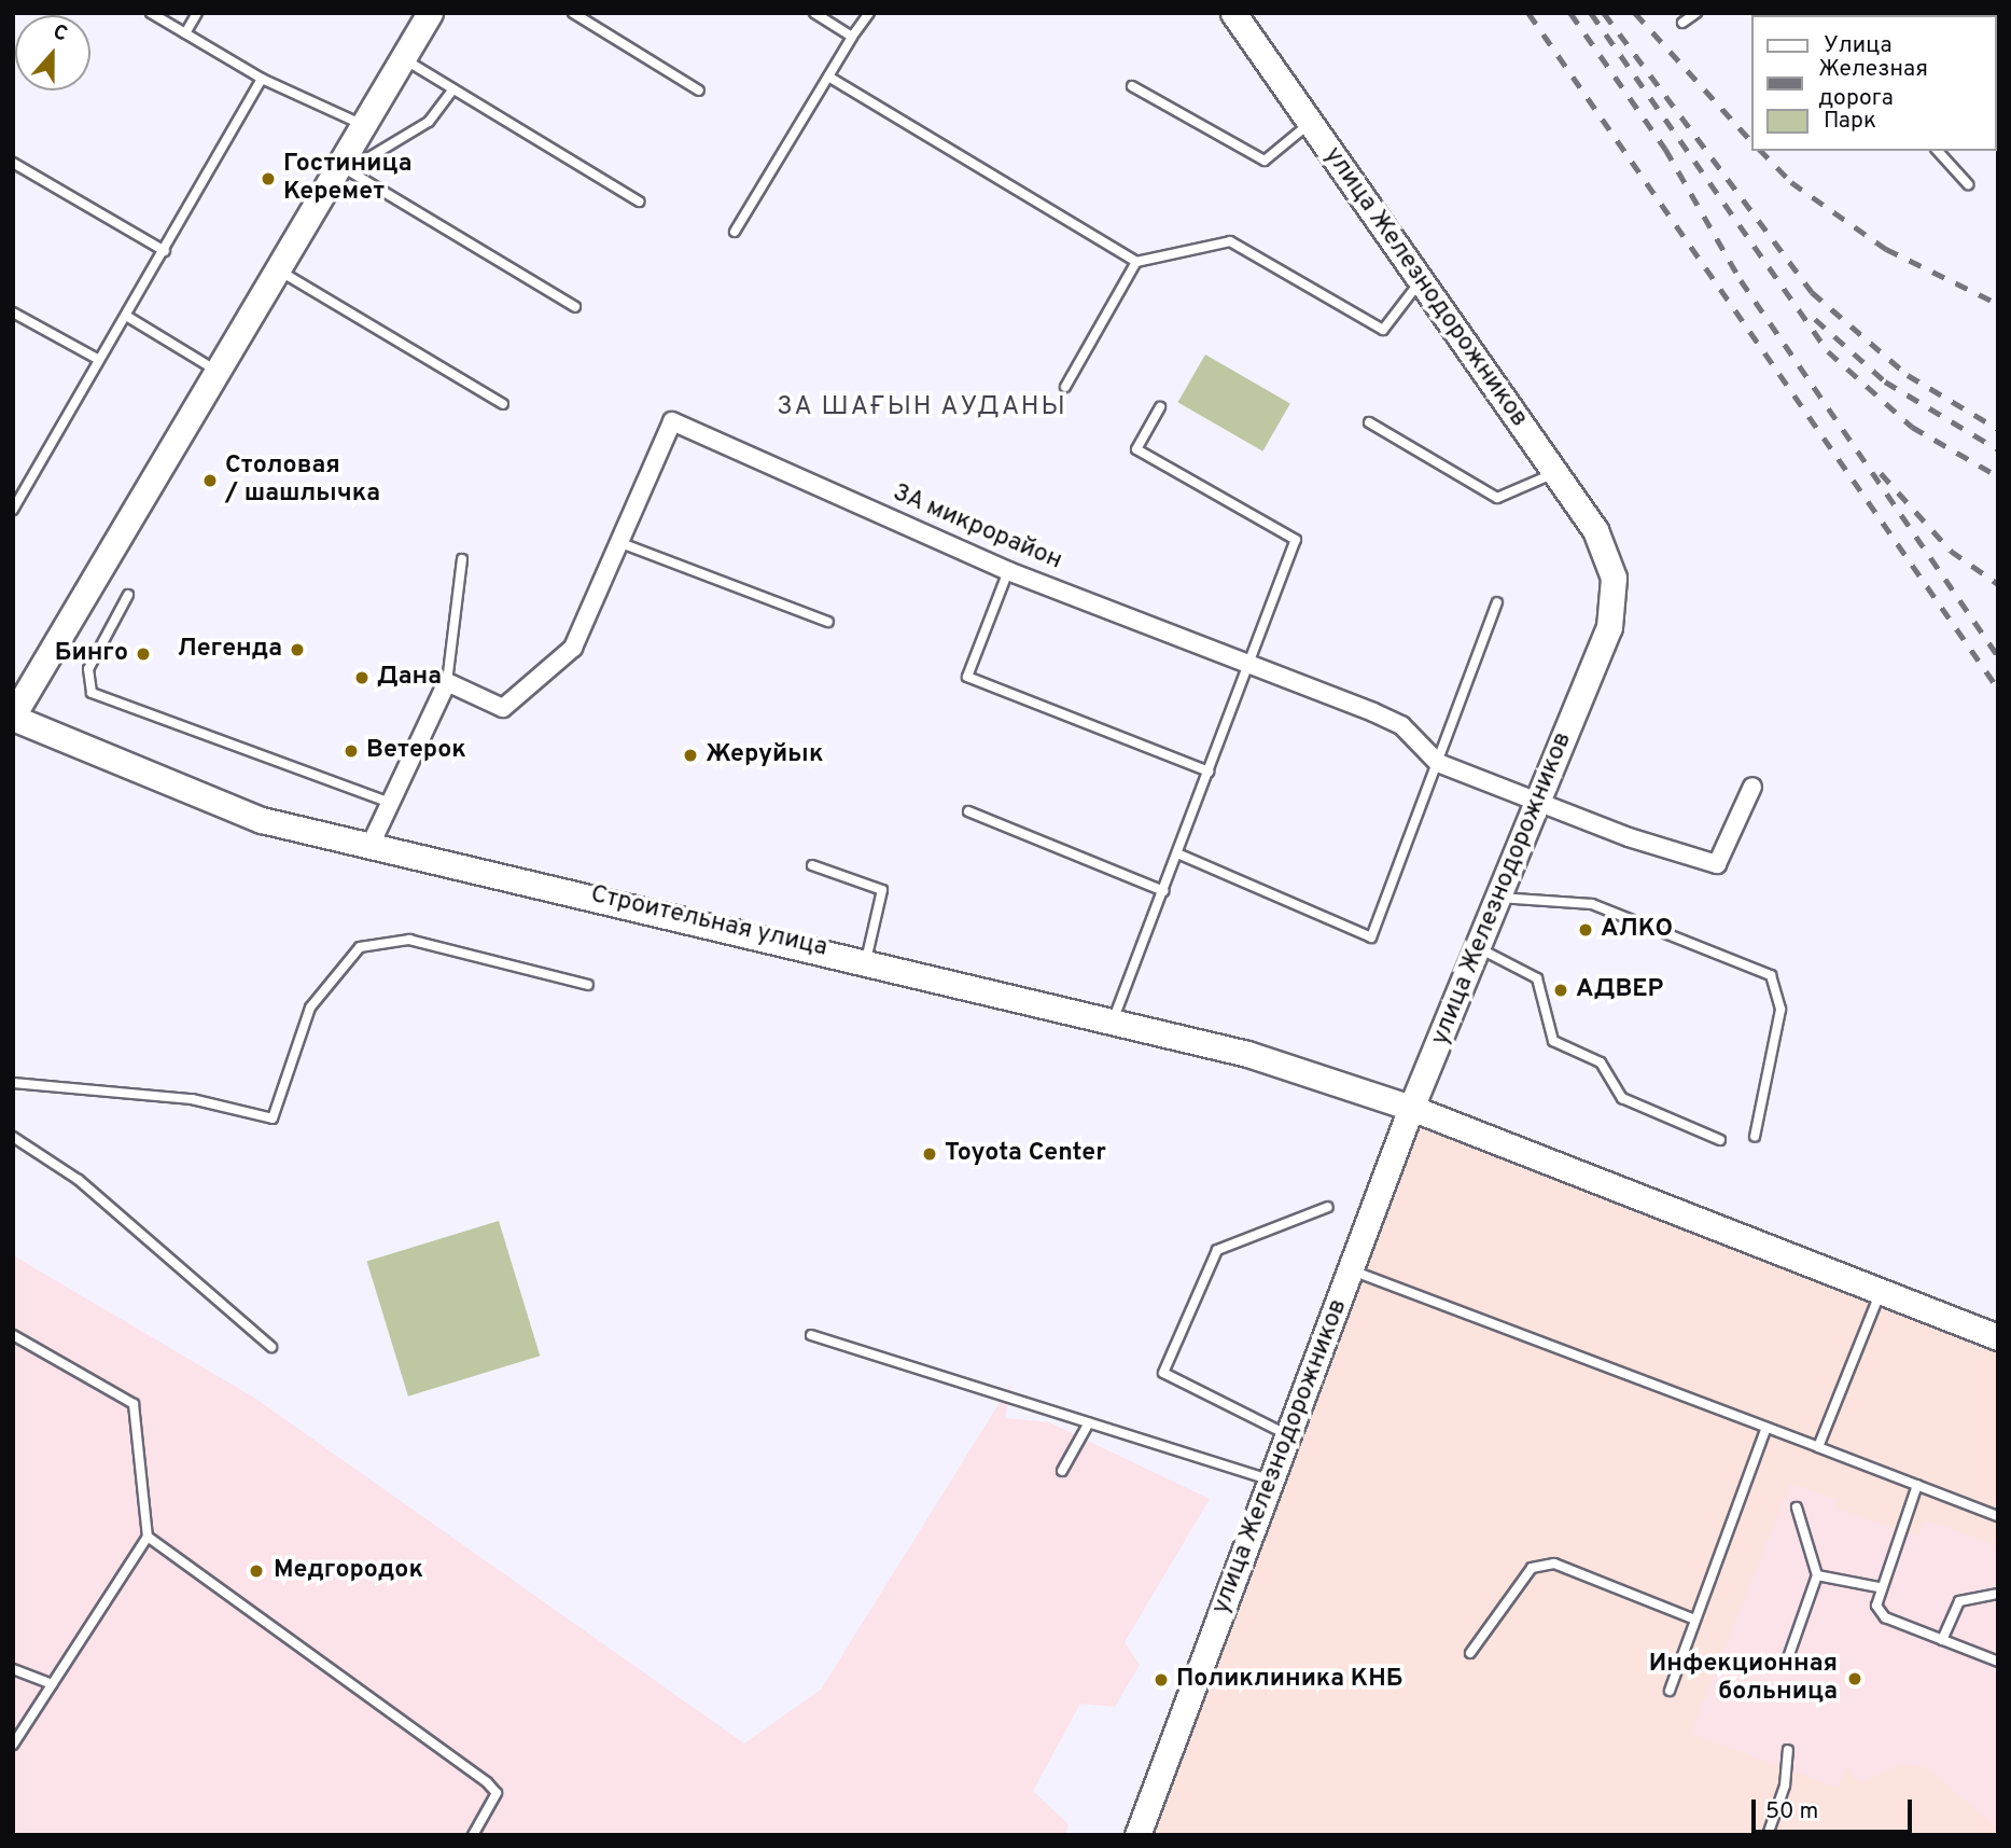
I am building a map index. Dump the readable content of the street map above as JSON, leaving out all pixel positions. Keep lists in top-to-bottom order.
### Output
{
  "streets": {
    "street": ["улица Железнодорожников", "3А микрорайон", "Строительная улица"]
  },
  "crossings": [
    ["улица Железнодорожников", "3А микрорайон"],
    ["улица Железнодорожников", "Строительная улица"]
  ],
  "districts": ["3А ШАҒЫН АУДАНЫ"],
  "places": [
    "Гостиница Керемет",
    "Столовая / шашлычка",
    "Легенда",
    "Бинго",
    "Дана",
    "Ветерок",
    "Жеруйык",
    "АЛКО",
    "АДВЕР",
    "Toyota Center",
    "Медгородок",
    "Инфекционная больница",
    "Поликлиника КНБ"
  ],
  "legend": ["Улица", "Железная дорога", "Парк"],
  "scale_bar": "50 m",
  "north": "top"
}
